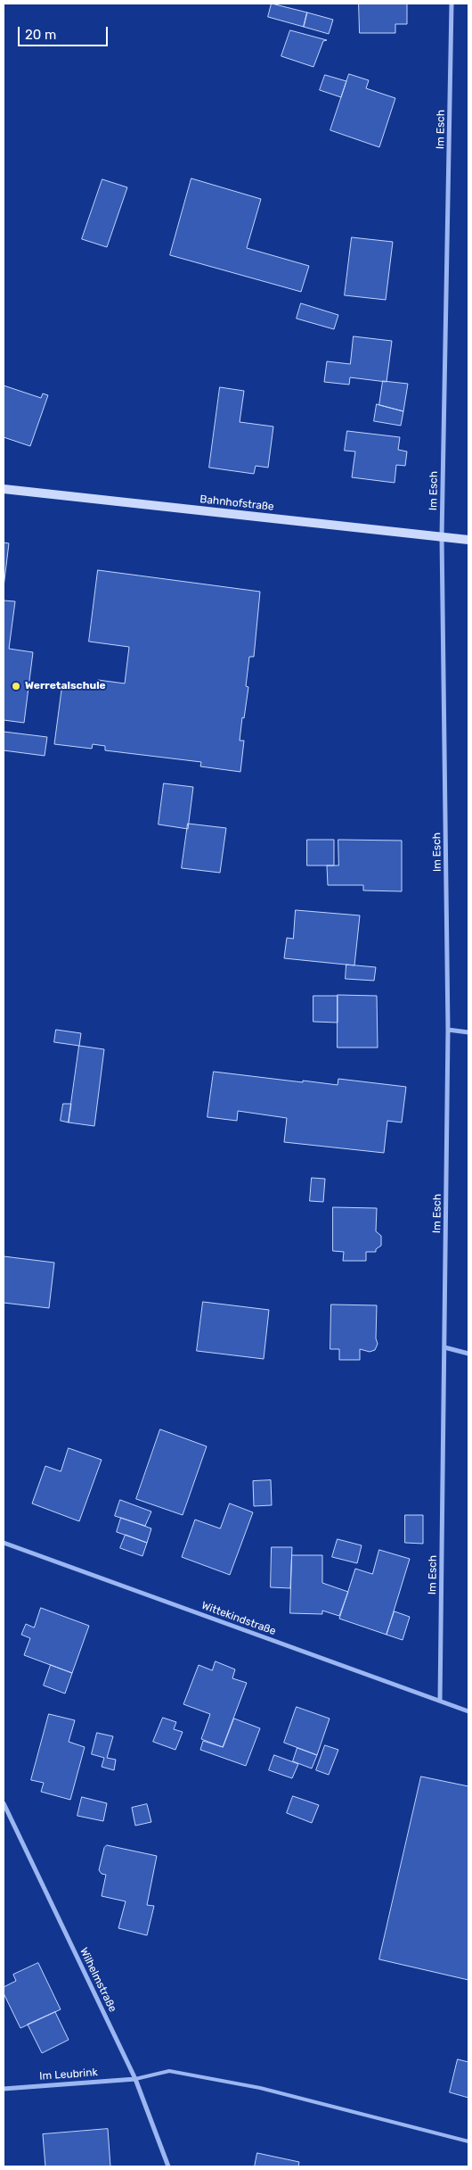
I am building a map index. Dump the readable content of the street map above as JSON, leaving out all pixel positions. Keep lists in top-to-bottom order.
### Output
{
  "streets": {
    "street": [
      "Im Esch",
      "Bahnhofstraße",
      "Wittekindstraße",
      "Wilhelmstraße",
      "Im Leubrink"
    ]
  },
  "crossings": [
    ["Im Esch", "Bahnhofstraße"],
    ["Im Esch", "Wittekindstraße"],
    ["Wilhelmstraße", "Im Leubrink"]
  ],
  "places": ["Werretalschule"],
  "scale_bar": "20 m"
}
